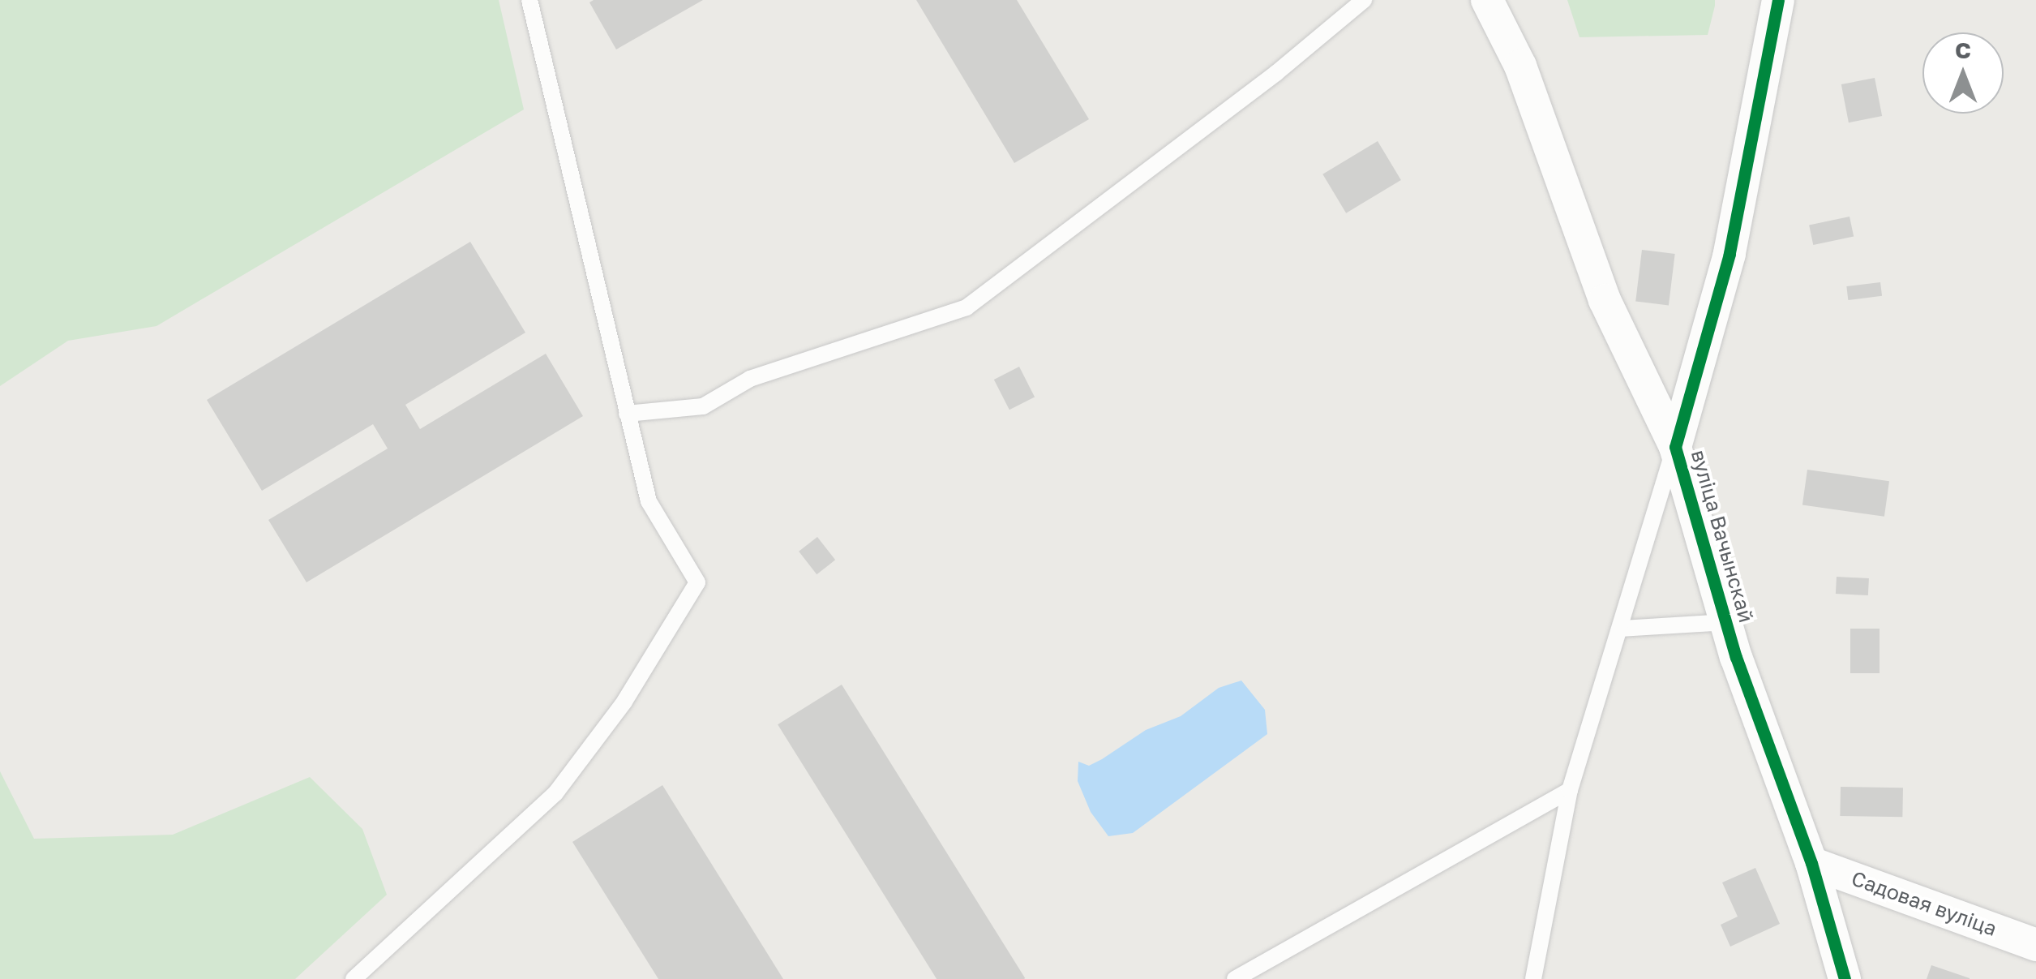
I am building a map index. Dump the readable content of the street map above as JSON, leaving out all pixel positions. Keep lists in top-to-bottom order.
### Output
{
  "streets": {
    "street": ["вуліца Вачынскай", "Садовая вуліца"]
  },
  "crossings": [
    ["вуліца Вачынскай", "Садовая вуліца"]
  ],
  "north": "top"
}
